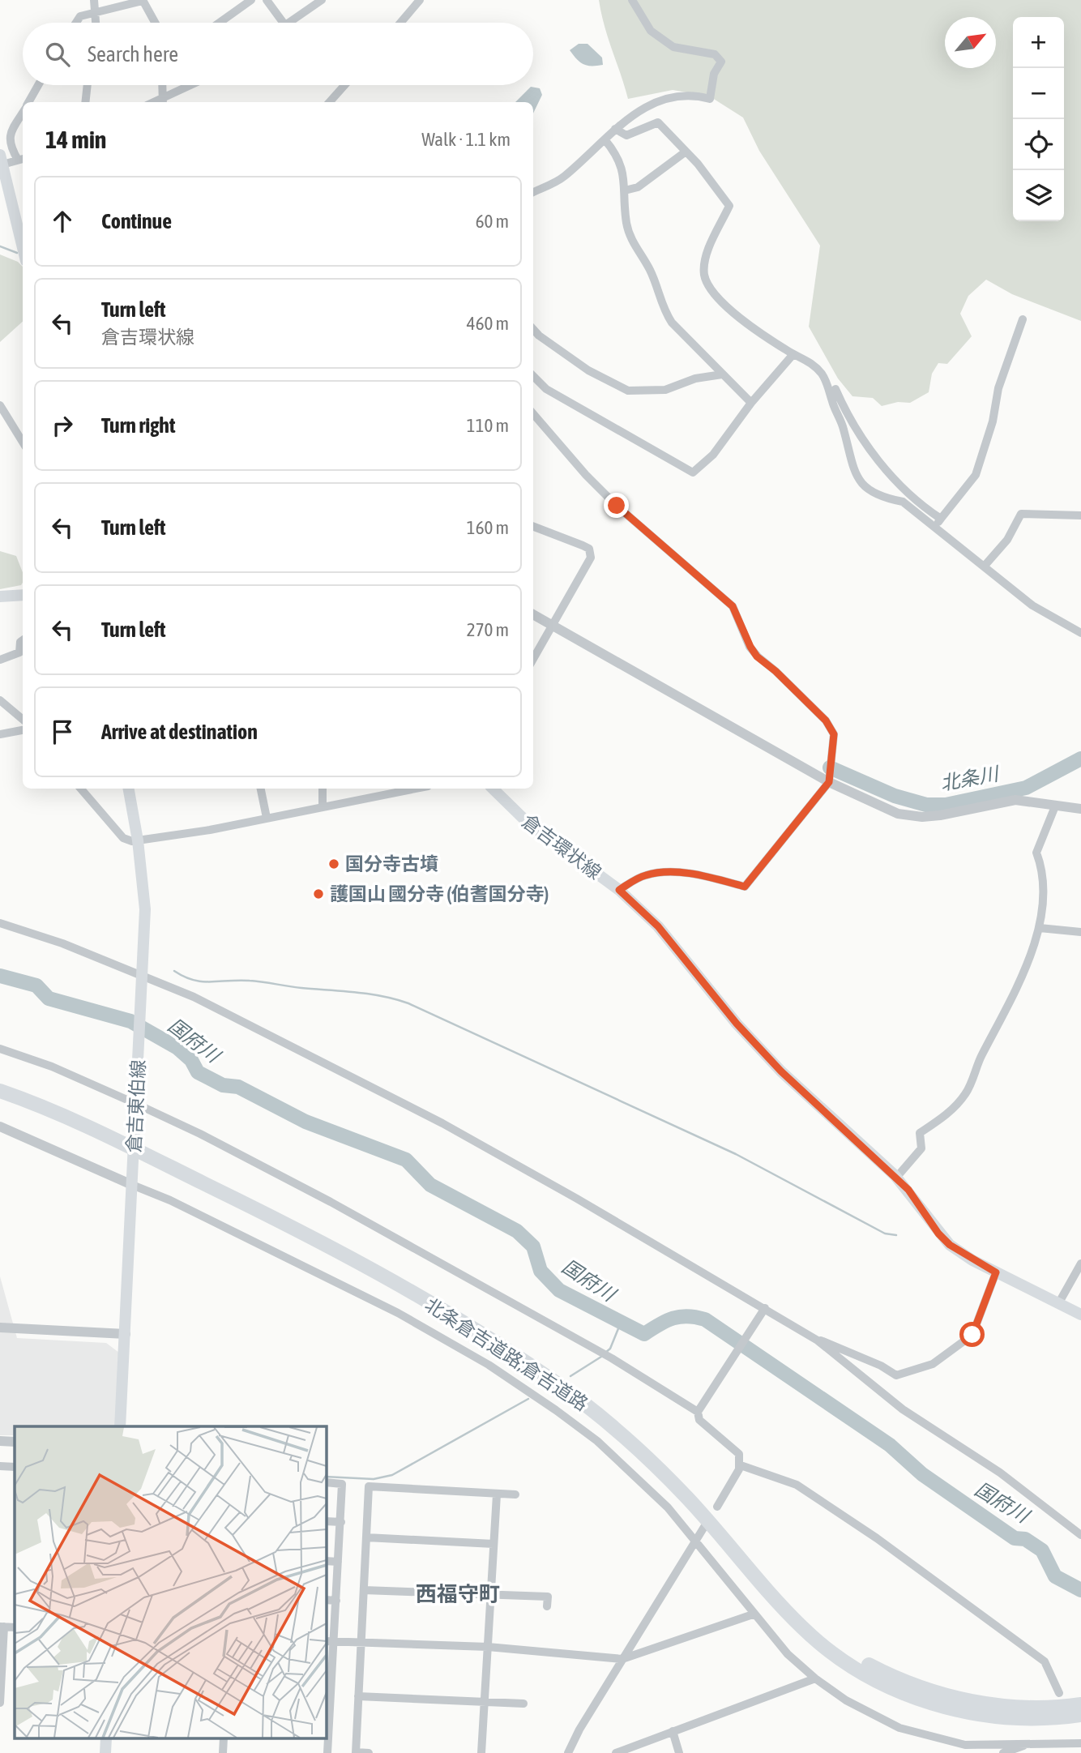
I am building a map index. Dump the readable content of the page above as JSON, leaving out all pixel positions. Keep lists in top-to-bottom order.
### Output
{
  "streets": {
    "highway": ["北条倉吉道路;倉吉道路"],
    "main road": ["倉吉環状線", "倉吉東伯線"]
  },
  "districts": ["西福守町"],
  "water": ["北条川", "国府川"],
  "places": ["国分寺古墳", "護国山 國分寺 (伯耆国分寺)"],
  "north": "top right",
  "page": {
    "map_buttons": ["+", "−"],
    "search": "Search here",
    "heading": ["14 min", "Walk · 1.1 km"],
    "list": [
      ["Continue", "60 m"],
      ["Turn left", "倉吉環状線", "460 m"],
      ["Turn right", "110 m"],
      ["Turn left", "160 m"],
      ["Turn left", "270 m"],
      "Arrive at destination"
    ]
  }
}
